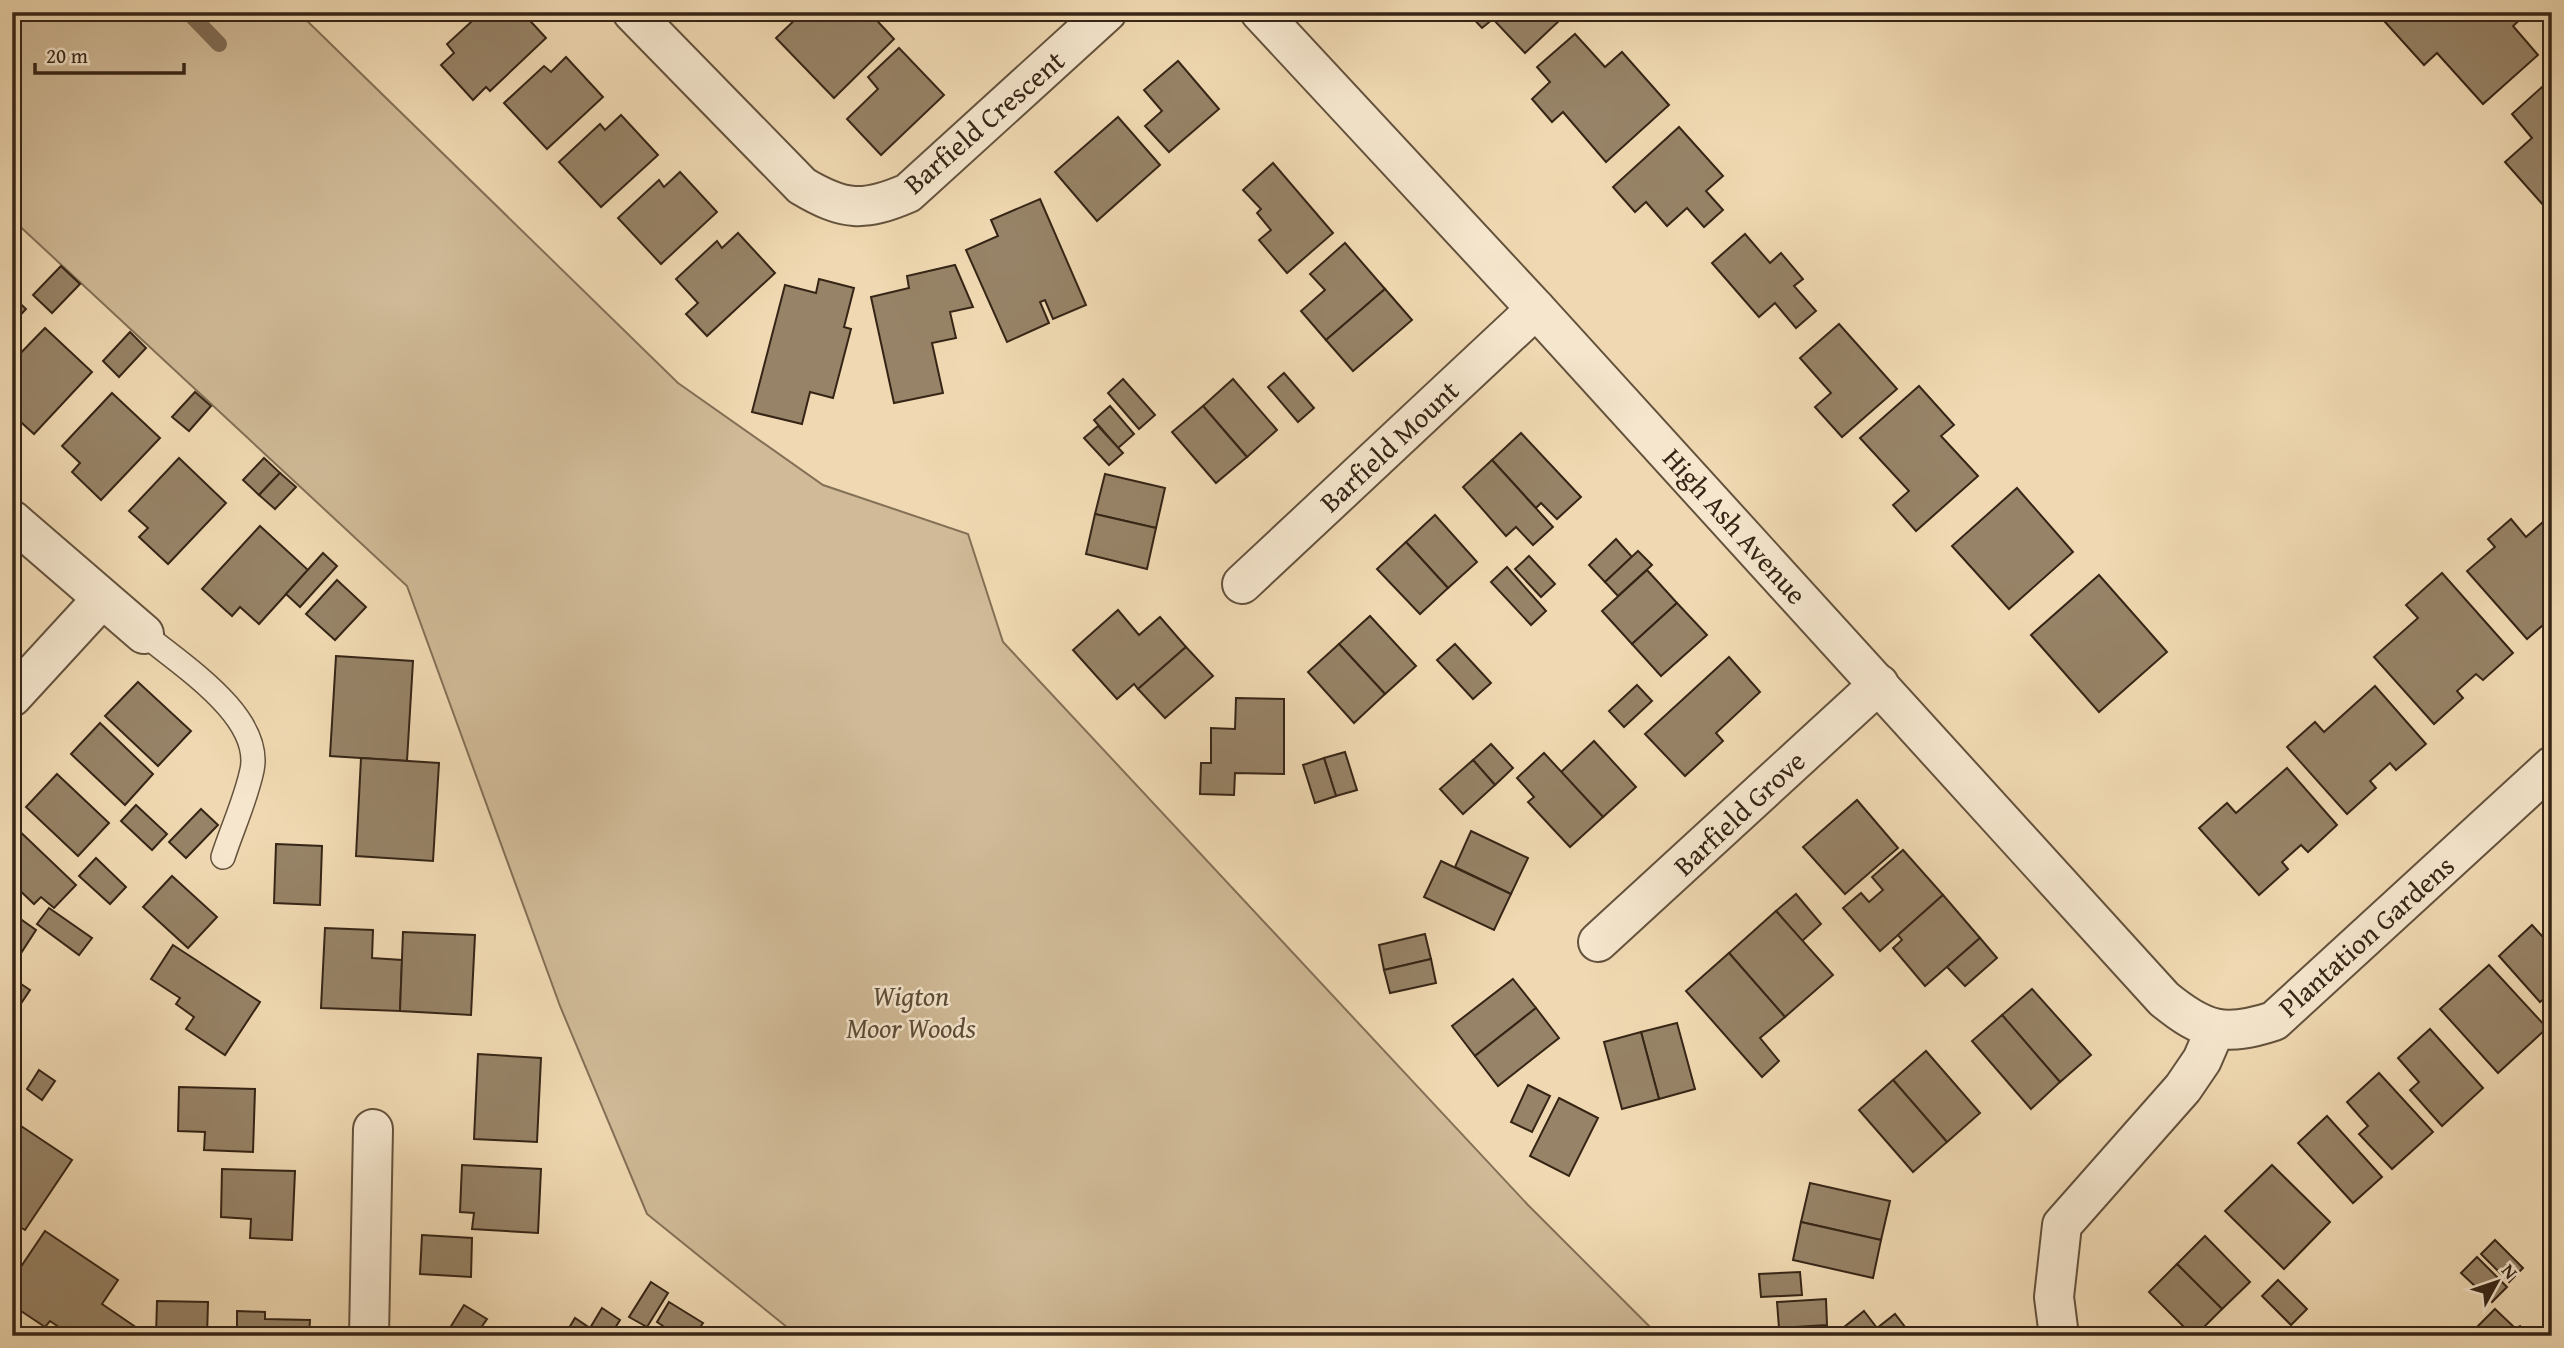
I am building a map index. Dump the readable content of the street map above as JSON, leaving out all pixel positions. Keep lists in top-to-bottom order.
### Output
{
  "streets": {
    "street": [
      "Barfield Crescent",
      "Barfield Mount",
      "High Ash Avenue",
      "Barfield Grove",
      "Plantation Gardens"
    ]
  },
  "crossings": [
    ["Barfield Mount", "High Ash Avenue"],
    ["High Ash Avenue", "Barfield Grove"],
    ["High Ash Avenue", "Plantation Gardens"]
  ],
  "parks": ["Wigton Moor Woods"],
  "scale_bar": "20 m",
  "north": "top right"
}
